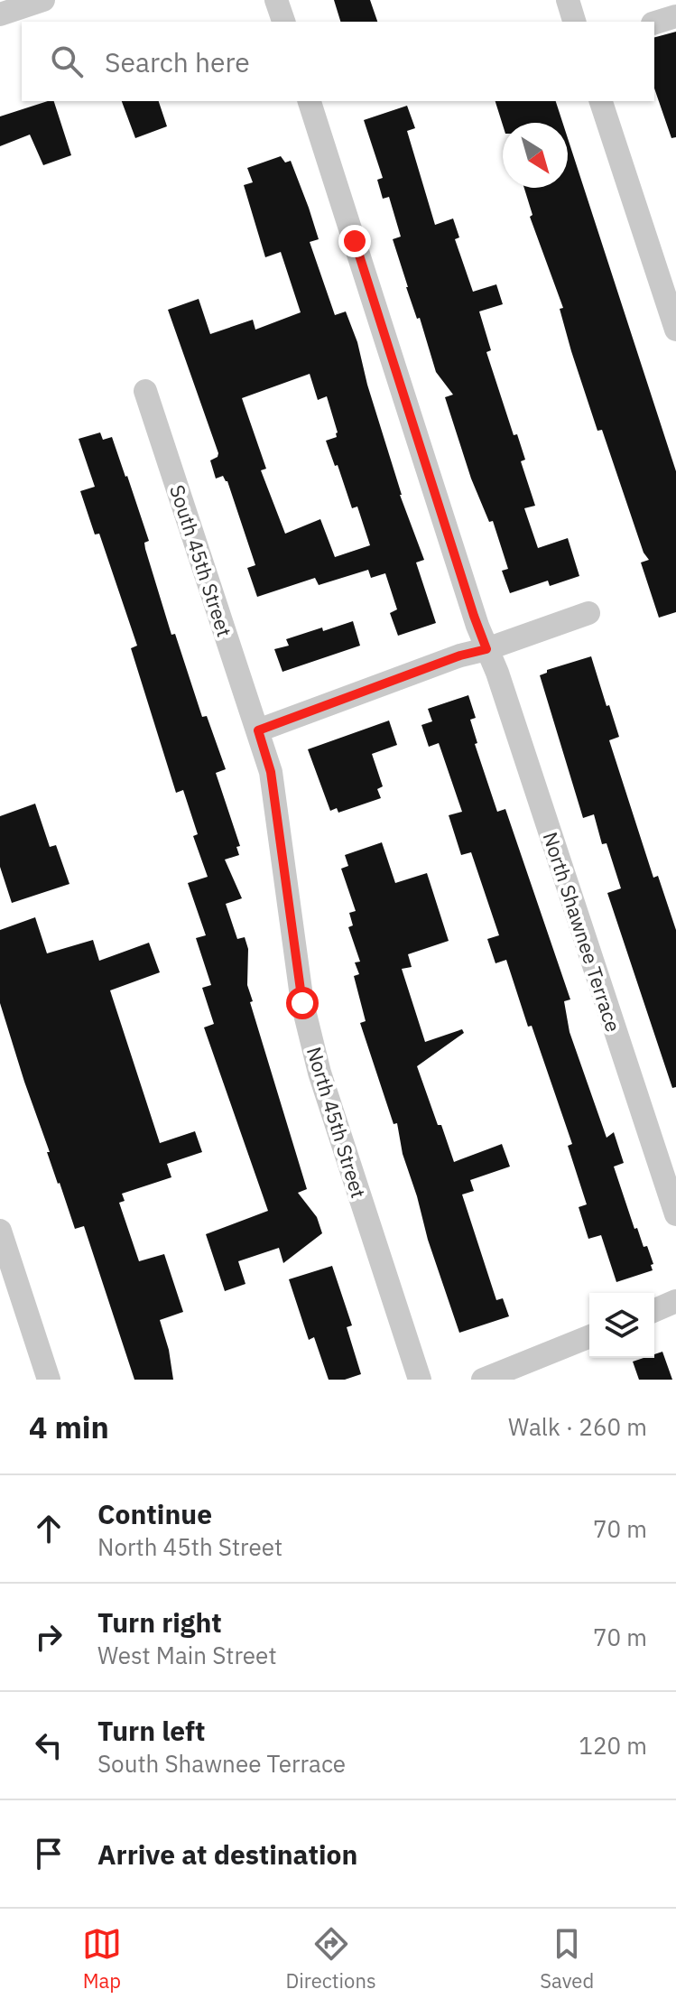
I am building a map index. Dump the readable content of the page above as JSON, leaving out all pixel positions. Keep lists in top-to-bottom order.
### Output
{
  "streets": {
    "street": ["South 45th Street", "North Shawnee Terrace", "North 45th Street"]
  },
  "crossings": [
    ["South 45th Street", "North 45th Street"]
  ],
  "north": "bottom right",
  "page": {
    "search": "Search here",
    "heading": ["4 min", "Walk · 260 m"],
    "list": [
      ["Continue", "North 45th Street", "70 m"],
      ["Turn right", "West Main Street", "70 m"],
      ["Turn left", "South Shawnee Terrace", "120 m"],
      "Arrive at destination"
    ],
    "nav": ["Map", "Directions", "Saved"]
  }
}
